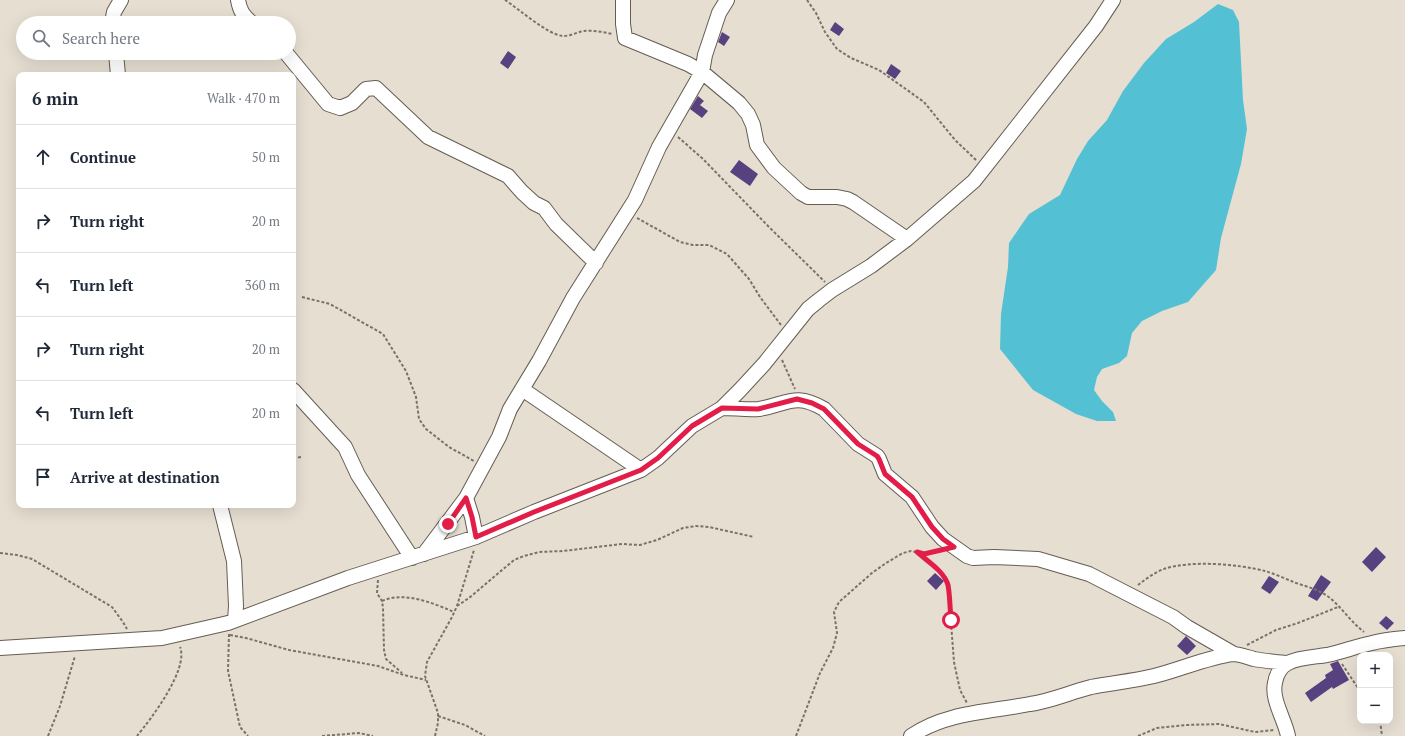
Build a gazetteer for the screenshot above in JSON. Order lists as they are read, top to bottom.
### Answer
{
  "page": {
    "search": "Search here",
    "heading": ["6 min", "Walk · 470 m"],
    "list": [
      ["Continue", "50 m"],
      ["Turn right", "20 m"],
      ["Turn left", "360 m"],
      ["Turn right", "20 m"],
      ["Turn left", "20 m"],
      "Arrive at destination"
    ],
    "map_buttons": ["+", "−"]
  }
}
